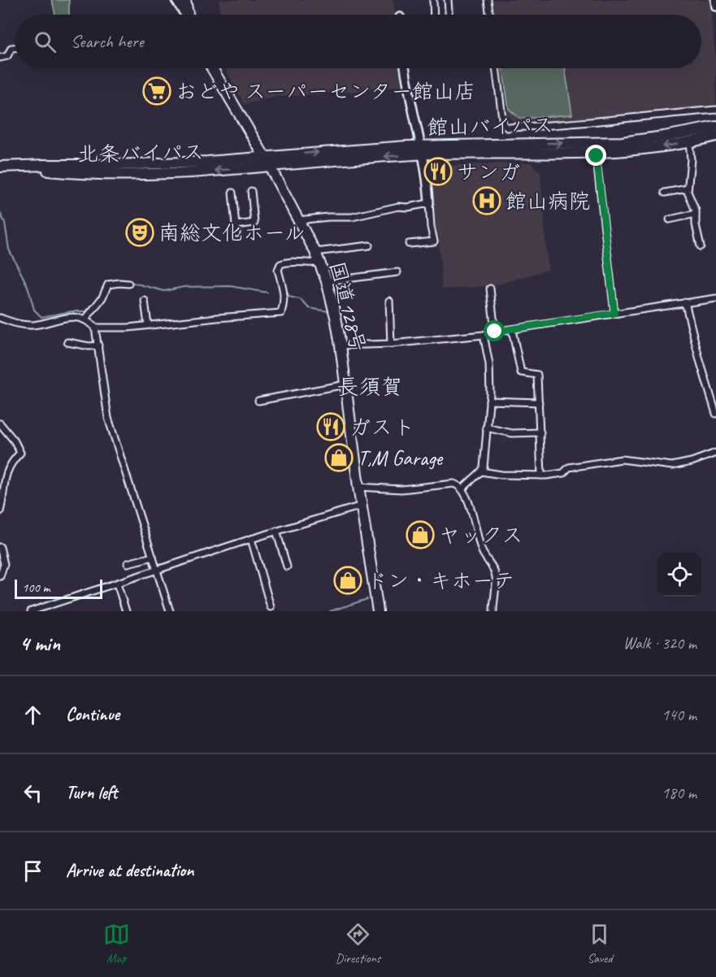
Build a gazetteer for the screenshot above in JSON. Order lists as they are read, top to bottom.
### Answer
{
  "streets": {
    "highway": ["館山バイパス", "北条バイパス", "国道128号"]
  },
  "crossings": [
    ["館山バイパス", "北条バイパス"],
    ["館山バイパス", "国道128号"],
    ["北条バイパス", "国道128号"]
  ],
  "districts": ["長須賀"],
  "places": {
    "supermarket": ["おどや スーパーセンター館山店"],
    "restaurant": ["サンガ", "ガスト"],
    "hospital": ["館山病院"],
    "theatre": ["南総文化ホール"],
    "shop": ["T,M Garage", "ヤックス", "ドン・キホーテ"]
  },
  "scale_bar": "100 m",
  "page": {
    "search": "Search here",
    "scale": "100 m",
    "heading": ["4 min", "Walk · 320 m"],
    "list": [
      ["Continue", "140 m"],
      ["Turn left", "180 m"],
      "Arrive at destination"
    ],
    "nav": ["Map", "Directions", "Saved"]
  }
}
